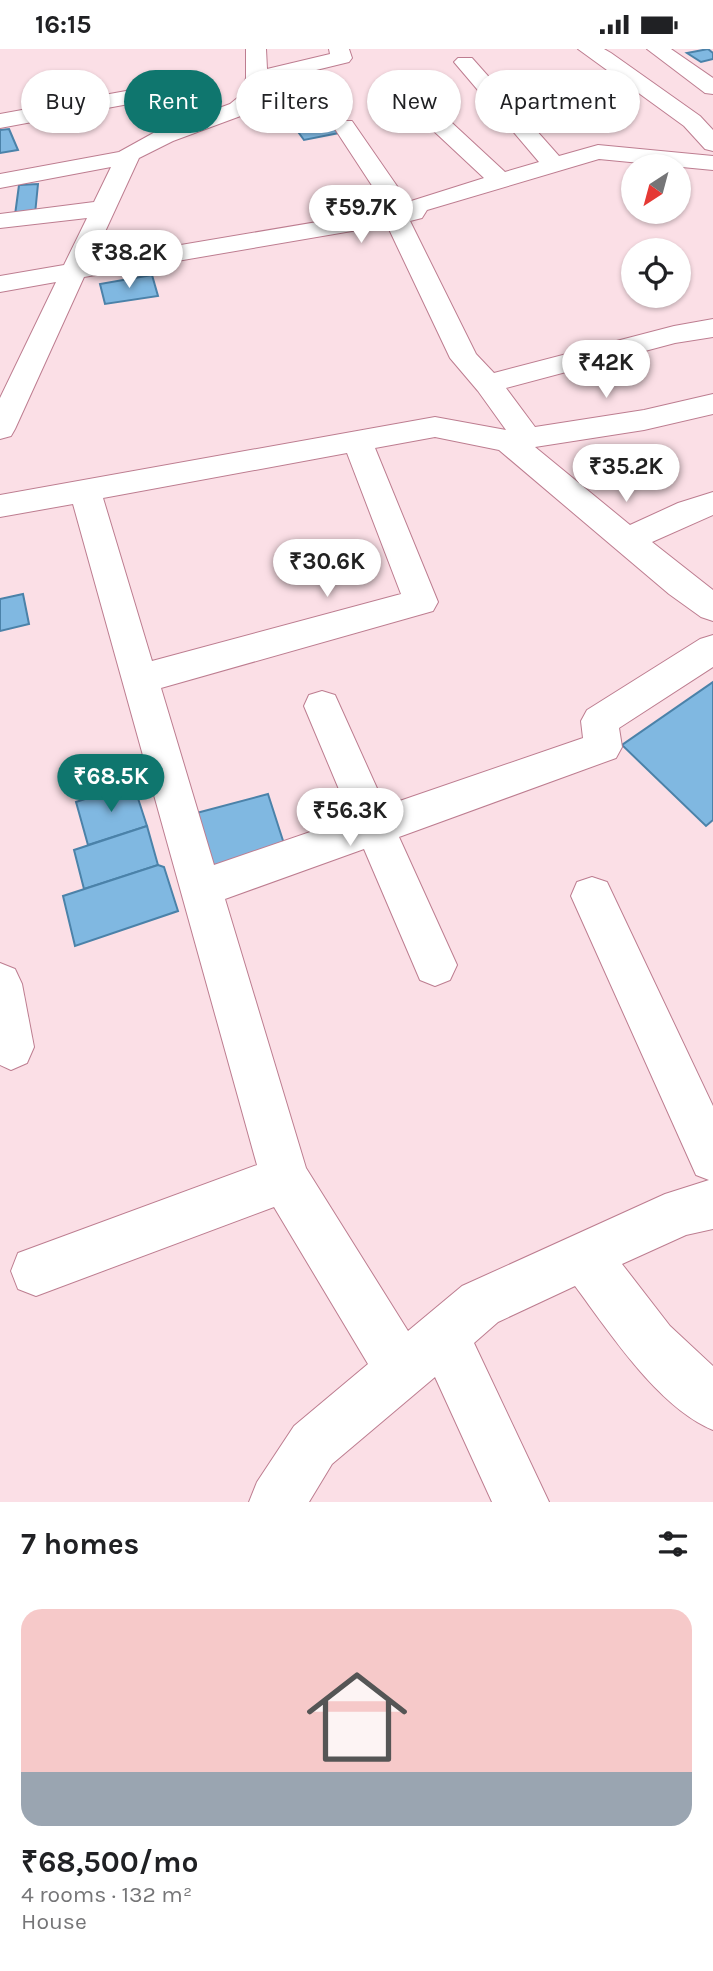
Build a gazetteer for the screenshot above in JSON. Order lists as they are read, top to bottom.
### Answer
{
  "north": "bottom left",
  "page": {
    "status": "16:15",
    "chip": [
      "Buy",
      "Rent",
      "Filters",
      "New",
      "Apartment"
    ],
    "price": [
      "₹59.7K",
      "₹38.2K",
      "₹42K",
      "₹35.2K",
      "₹30.6K",
      "₹68.5K",
      "₹56.3K"
    ],
    "heading": "7 homes",
    "list": [
      {
        "name": "₹68,500/mo",
        "note": "4 rooms · 132 m² · House"
      }
    ]
  }
}
